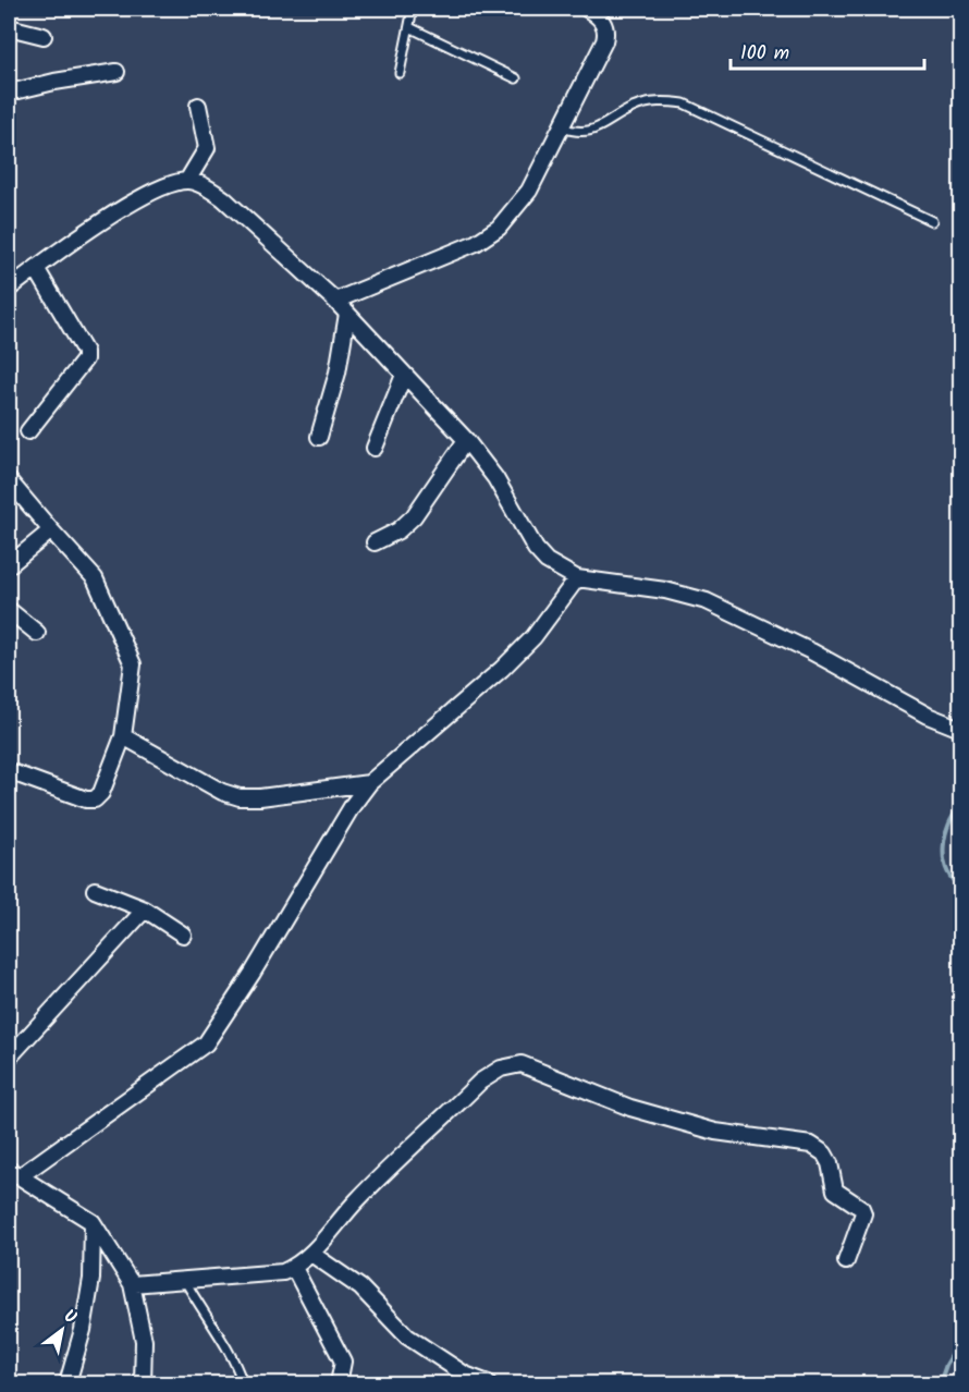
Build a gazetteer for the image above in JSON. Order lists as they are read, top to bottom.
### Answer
{
  "scale_bar": "100 m",
  "north": "top right"
}
